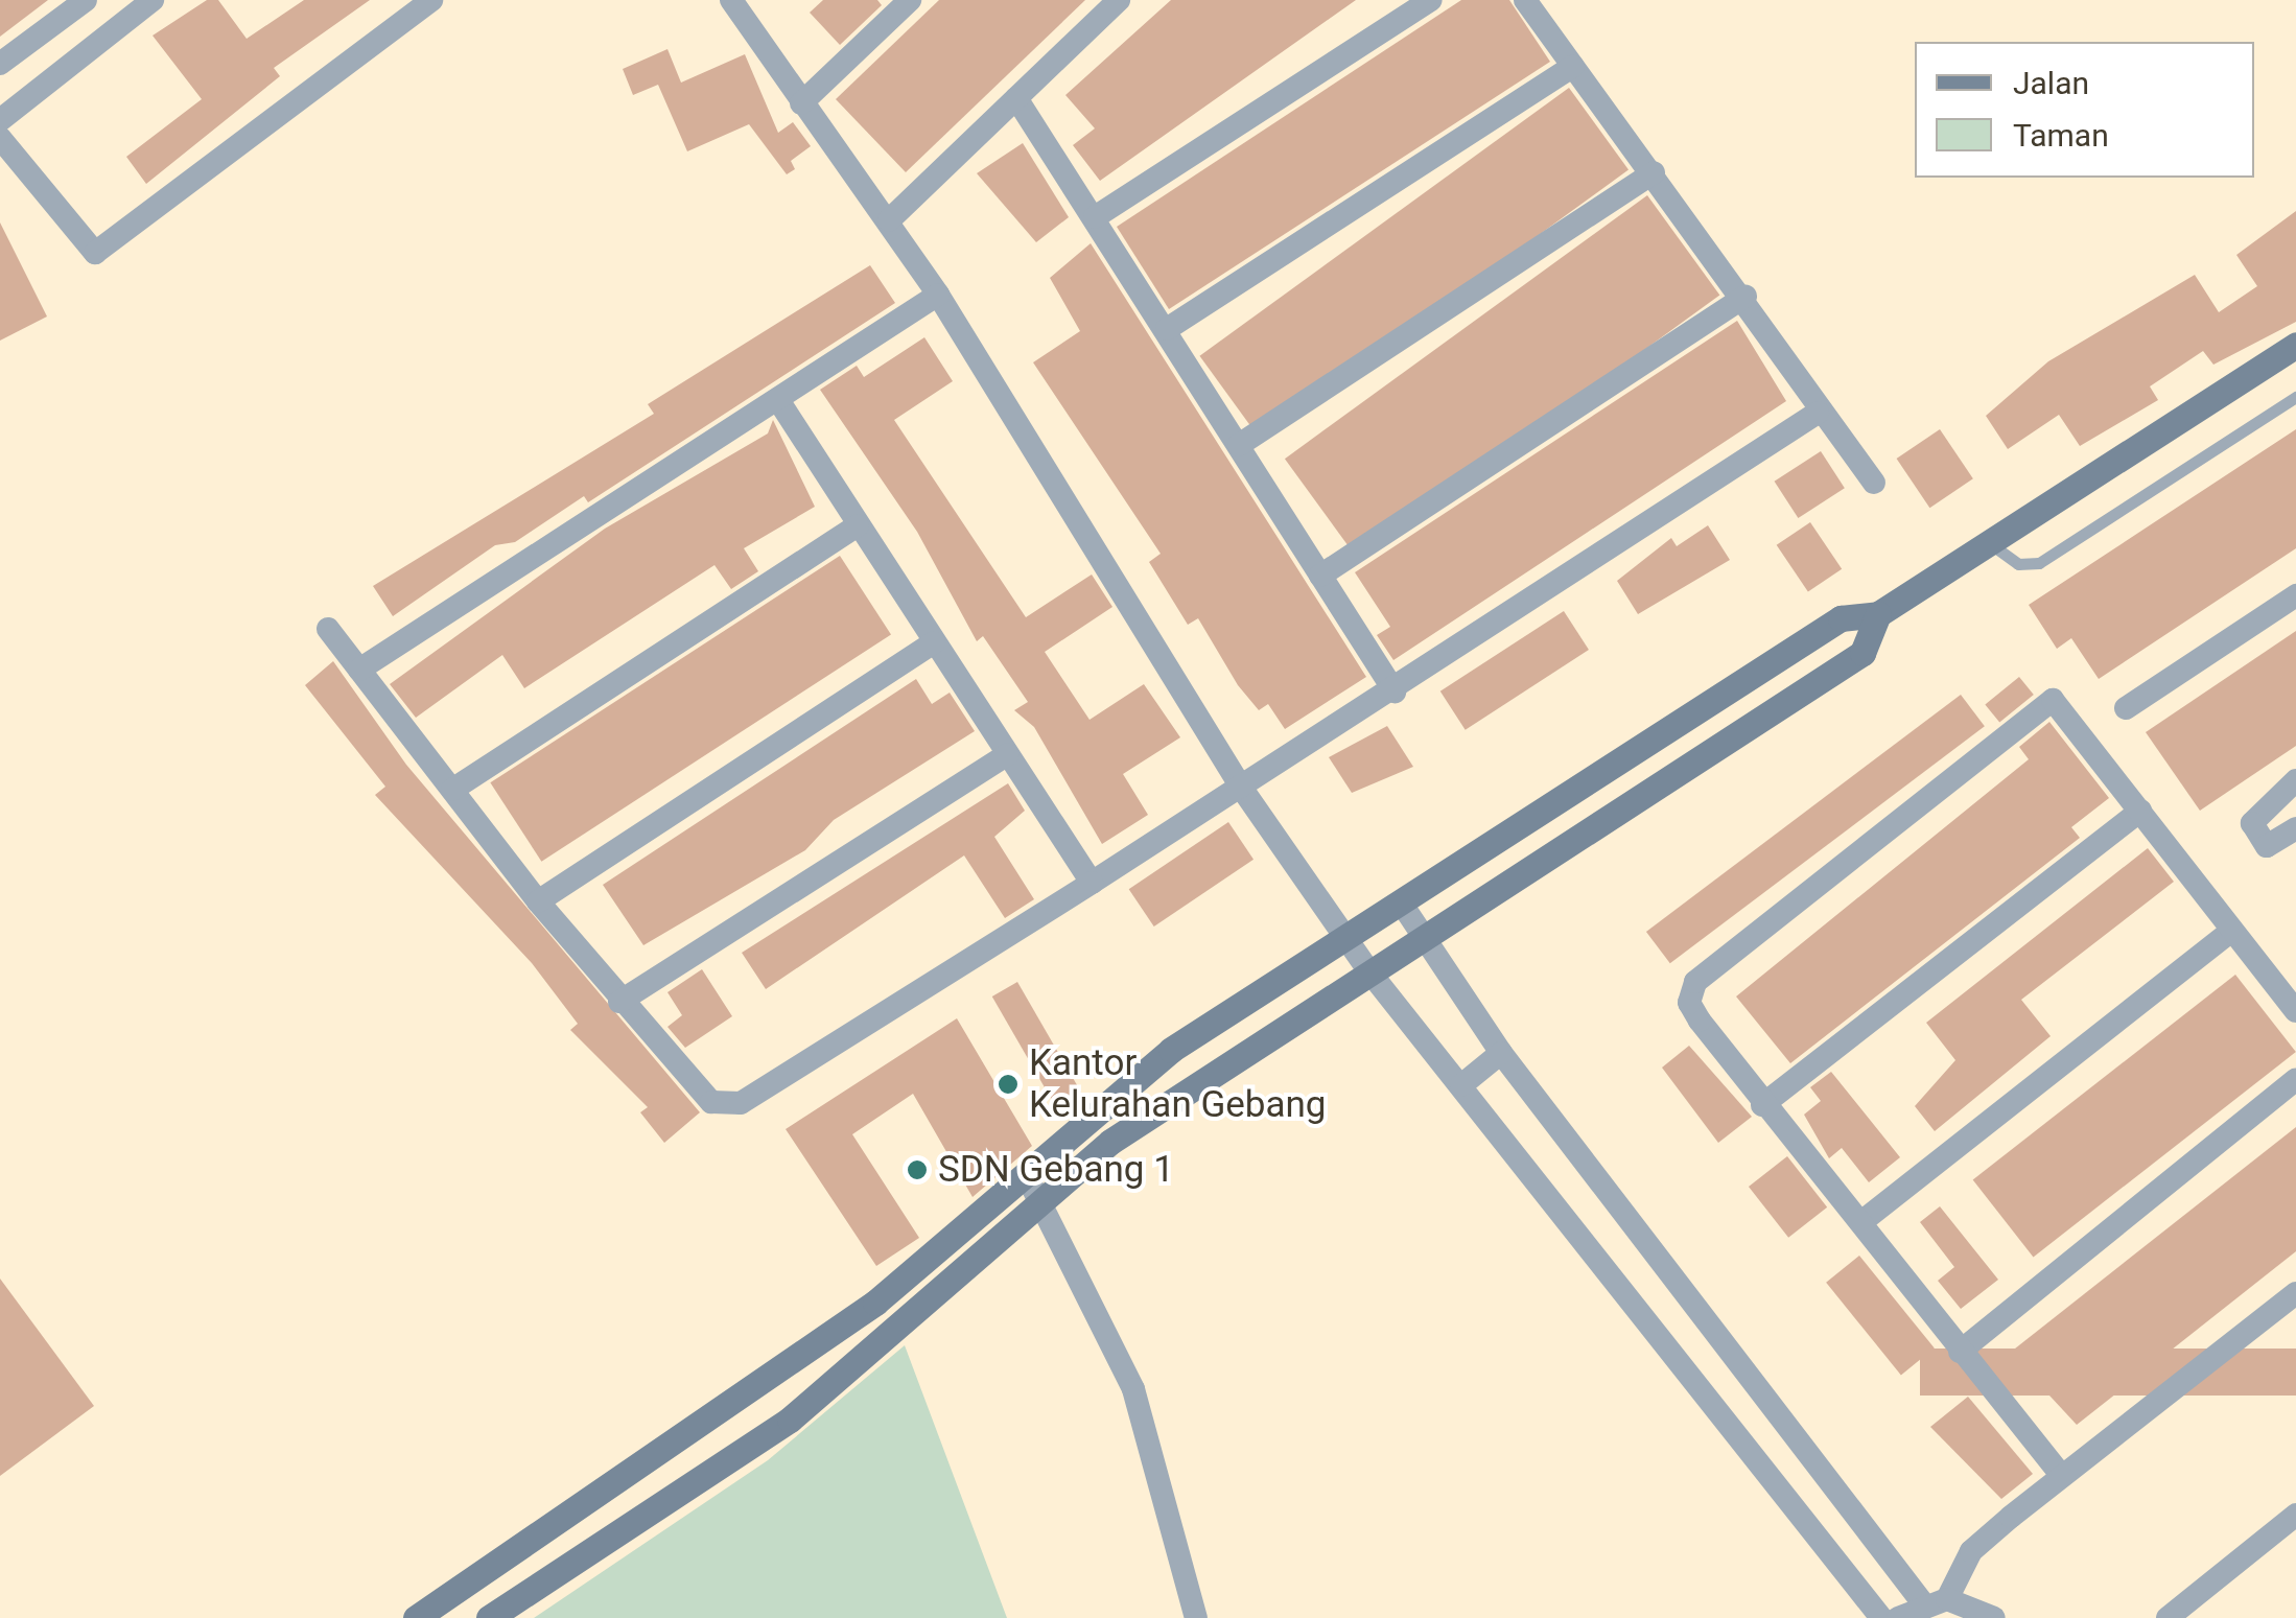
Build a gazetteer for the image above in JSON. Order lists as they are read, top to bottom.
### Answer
{
  "places": ["Kantor Kelurahan Gebang", "SDN Gebang 1"],
  "legend": ["Jalan", "Taman"]
}
